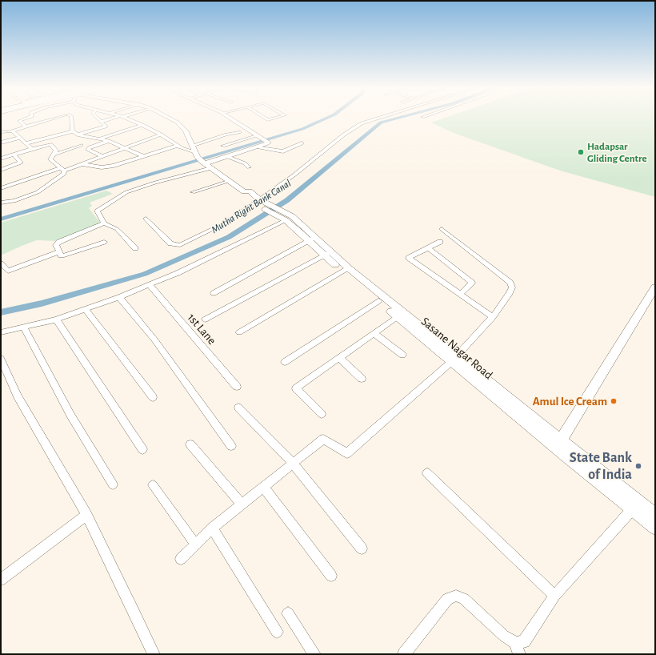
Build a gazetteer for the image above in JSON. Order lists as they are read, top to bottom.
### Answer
{
  "streets": {
    "street": ["1st Lane", "Sasane Nagar Road"]
  },
  "water": ["Mutha Right Bank Canal"],
  "places": ["Hadapsar Gliding Centre", "Amul Ice Cream", "State Bank of India"]
}
